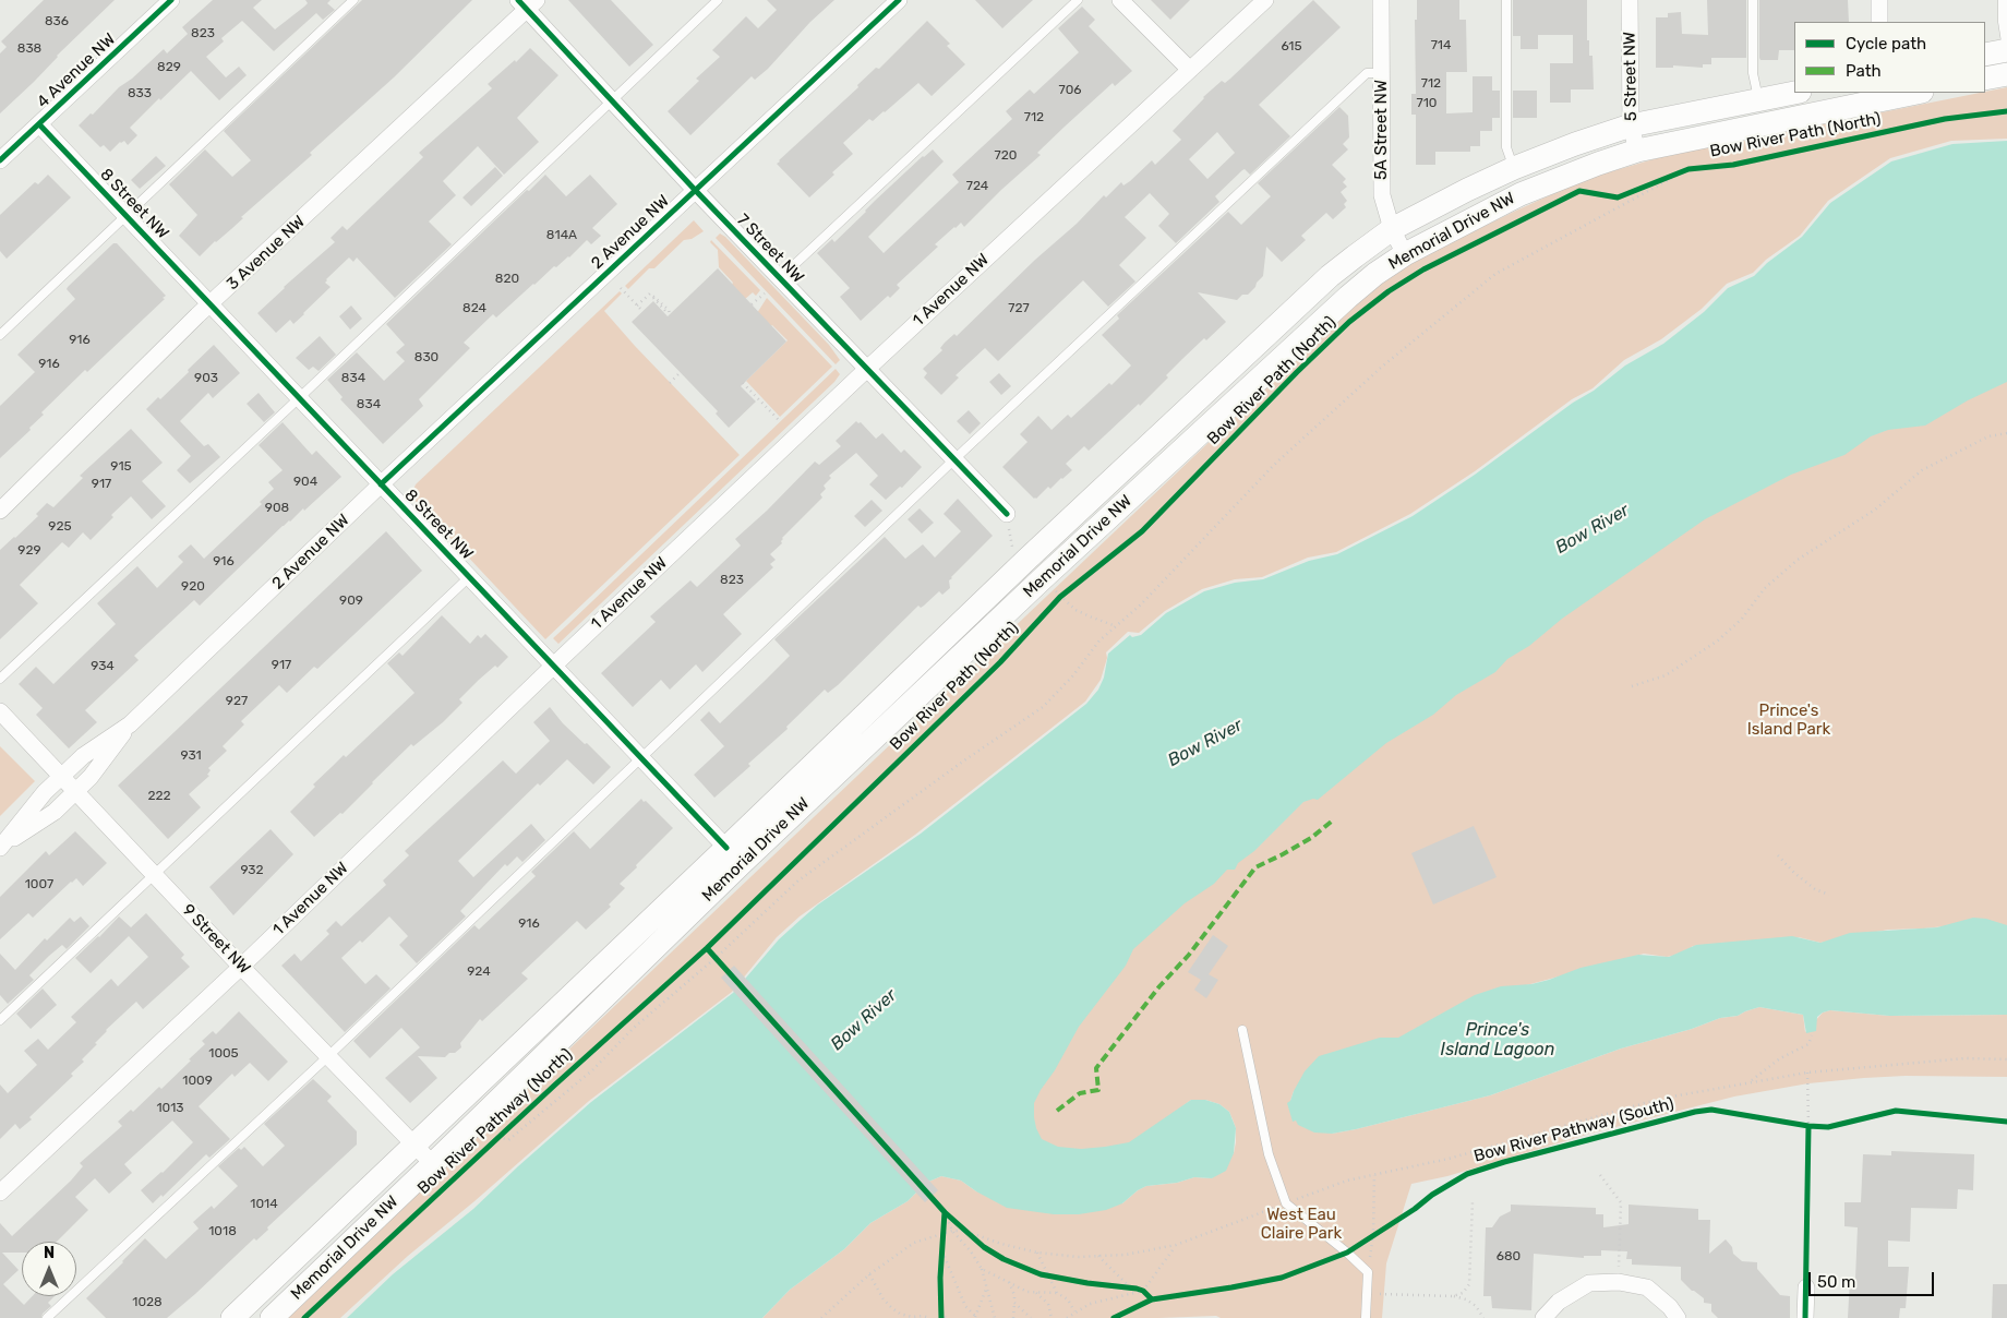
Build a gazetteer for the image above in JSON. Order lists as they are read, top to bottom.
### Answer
{
  "streets": {
    "main road": ["Memorial Drive NW"],
    "street": [
      "4 Avenue NW",
      "5 Street NW",
      "5A Street NW",
      "8 Street NW",
      "2 Avenue NW",
      "7 Street NW",
      "3 Avenue NW",
      "1 Avenue NW",
      "9 Street NW"
    ],
    "path": ["Bow River Pathway (North)"],
    "cycle path": ["Bow River Path (North)", "Bow River Pathway (South)"]
  },
  "crossings": [
    ["4 Avenue NW", "8 Street NW"],
    ["5 Street NW", "Memorial Drive NW"],
    ["5A Street NW", "Memorial Drive NW"],
    ["8 Street NW", "Memorial Drive NW"],
    ["8 Street NW", "2 Avenue NW"],
    ["8 Street NW", "3 Avenue NW"],
    ["8 Street NW", "1 Avenue NW"],
    ["Memorial Drive NW", "9 Street NW"],
    ["2 Avenue NW", "7 Street NW"],
    ["2 Avenue NW", "9 Street NW"],
    ["7 Street NW", "3 Avenue NW"],
    ["7 Street NW", "1 Avenue NW"],
    ["1 Avenue NW", "9 Street NW"]
  ],
  "water": ["Bow River", "Prince's Island Lagoon"],
  "parks": ["Prince's Island Park", "West Eau Claire Park"],
  "house_numbers": [
    "836",
    "823",
    "714",
    "615",
    "838",
    "829",
    "712",
    "706",
    "833",
    "710",
    "712",
    "720",
    "724",
    "814A",
    "820",
    "824",
    "727",
    "916",
    "830",
    "916",
    "903",
    "834",
    "834",
    "915",
    "904",
    "917",
    "908",
    "925",
    "929",
    "916",
    "823",
    "920",
    "909",
    "917",
    "934",
    "927",
    "931",
    "222",
    "932",
    "1007",
    "916",
    "924",
    "1005",
    "1009",
    "1013",
    "1014",
    "1018",
    "680",
    "1028"
  ],
  "legend": ["Cycle path", "Path"],
  "scale_bar": "50 m",
  "north": "top"
}
